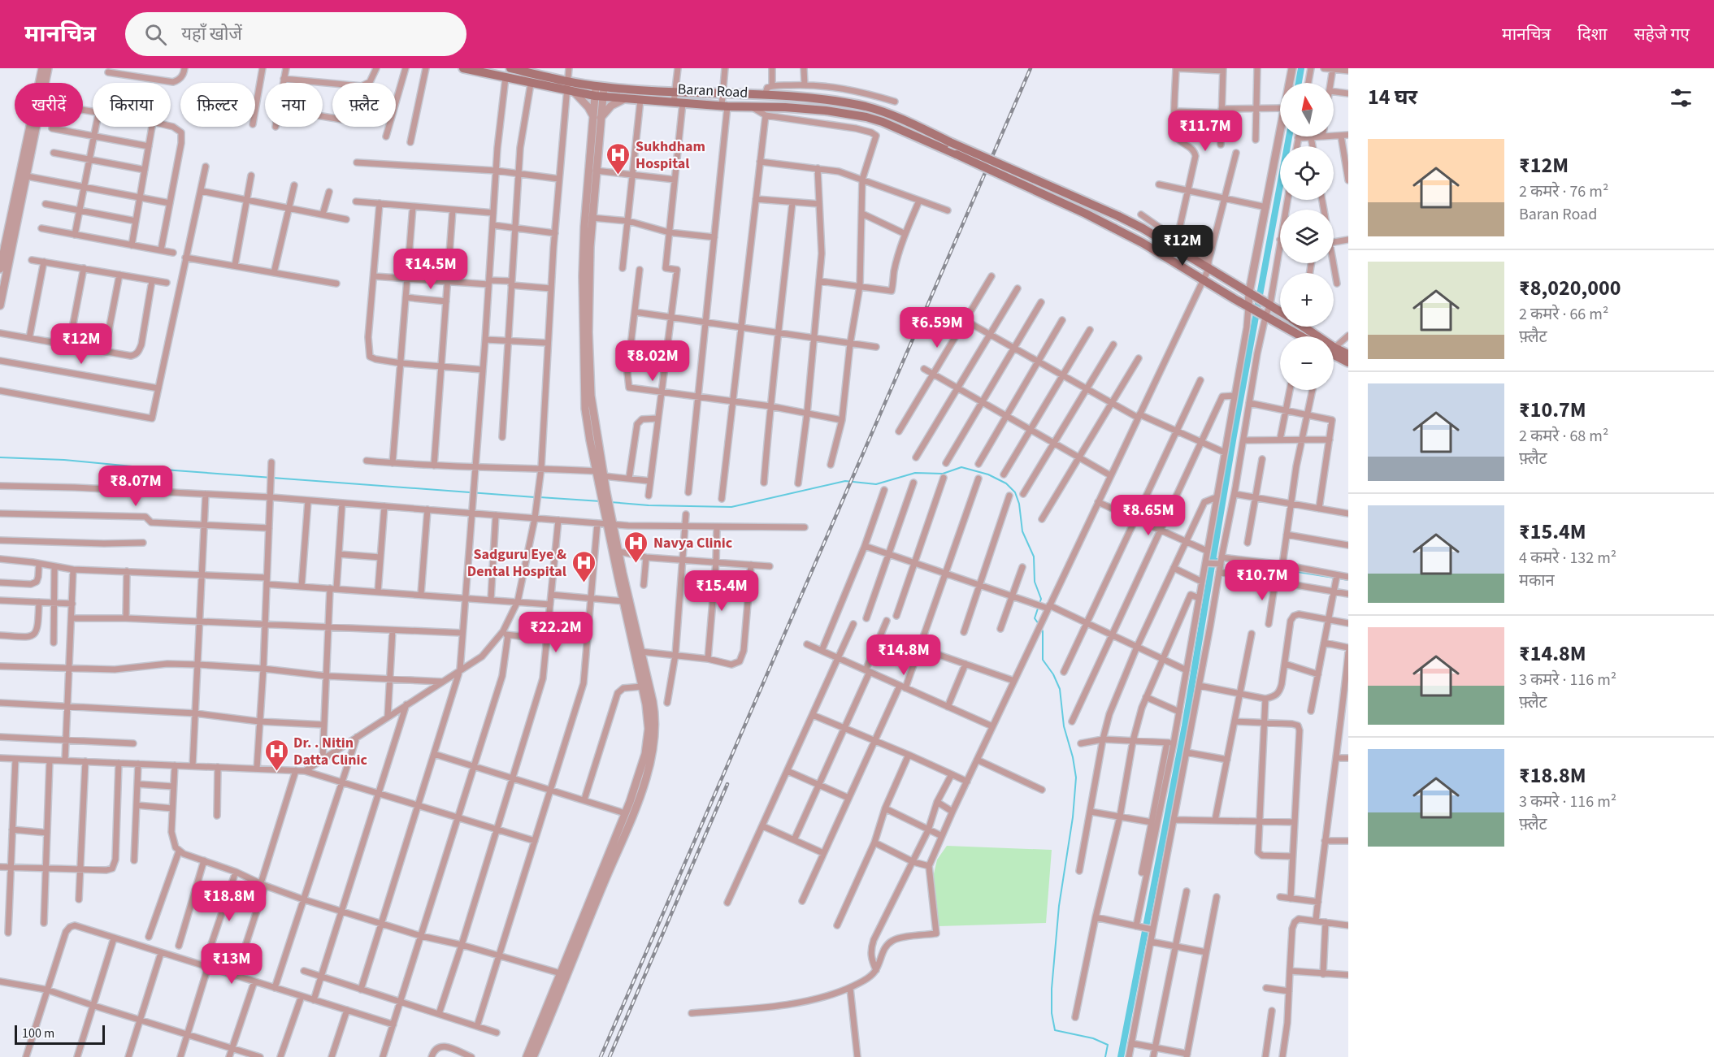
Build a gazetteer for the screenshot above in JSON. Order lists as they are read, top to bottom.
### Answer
{
  "streets": {
    "main road": ["Baran Road"]
  },
  "places": {
    "hospital": [
      "Sukhdham Hospital",
      "Navya Clinic",
      "Sadguru Eye & Dental Hospital",
      "Dr. . Nitin Datta Clinic"
    ]
  },
  "scale_bar": "100 m",
  "north": "top",
  "page": {
    "header": "मानचित्र",
    "search": "यहाँ खोजें",
    "nav": ["मानचित्र", "दिशा", "सहेजे गए"],
    "heading": "14 घर",
    "map_buttons": ["+", "−"],
    "chip": [
      "खरीदें",
      "किराया",
      "फ़िल्टर",
      "नया",
      "फ़्लैट"
    ],
    "price": [
      "₹11.7M",
      "₹12M",
      "₹14.5M",
      "₹6.59M",
      "₹12M",
      "₹8.02M",
      "₹8.07M",
      "₹8.65M",
      "₹10.7M",
      "₹15.4M",
      "₹22.2M",
      "₹14.8M",
      "₹18.8M",
      "₹13M"
    ],
    "list": [
      {
        "name": "₹12M",
        "note": "2 कमरे · 76 m² · Baran Road"
      },
      {
        "name": "₹8,020,000",
        "note": "2 कमरे · 66 m² · फ़्लैट"
      },
      {
        "name": "₹10.7M",
        "note": "2 कमरे · 68 m² · फ़्लैट"
      },
      {
        "name": "₹15.4M",
        "note": "4 कमरे · 132 m² · मकान"
      },
      {
        "name": "₹14.8M",
        "note": "3 कमरे · 116 m² · फ़्लैट"
      },
      {
        "name": "₹18.8M",
        "note": "3 कमरे · 116 m² · फ़्लैट"
      }
    ],
    "scale": "100 m"
  }
}
